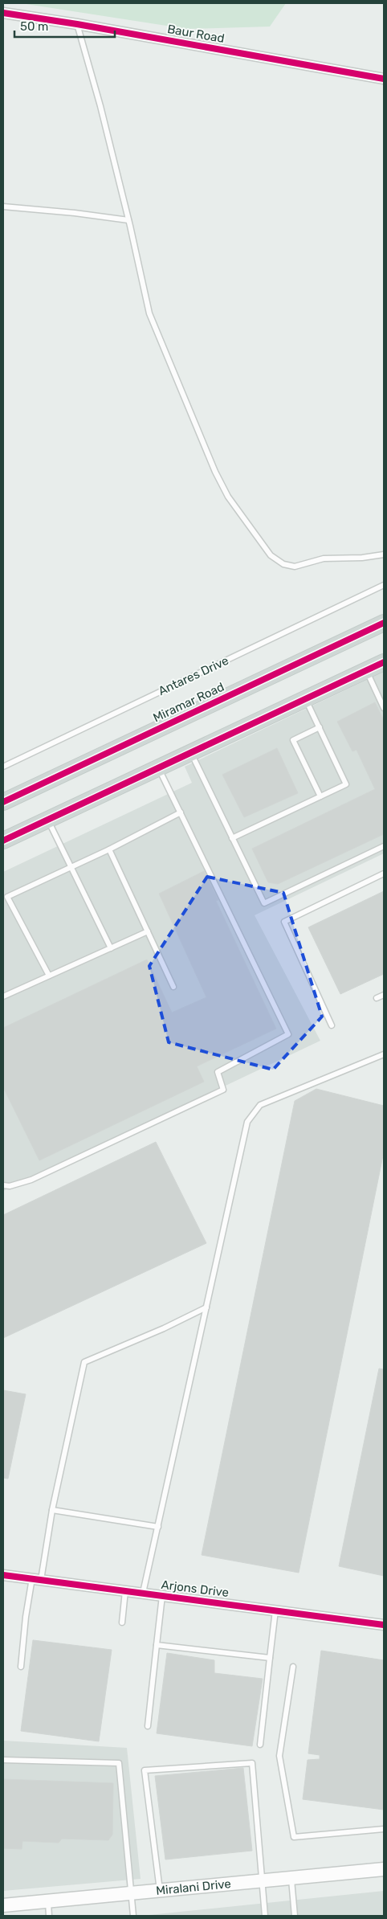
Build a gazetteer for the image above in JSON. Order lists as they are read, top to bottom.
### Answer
{
  "streets": {
    "main road": ["Miramar Road"],
    "street": ["Baur Road", "Arjons Drive", "Miralani Drive"],
    "lane": ["Antares Drive"]
  },
  "scale_bar": "50 m"
}
